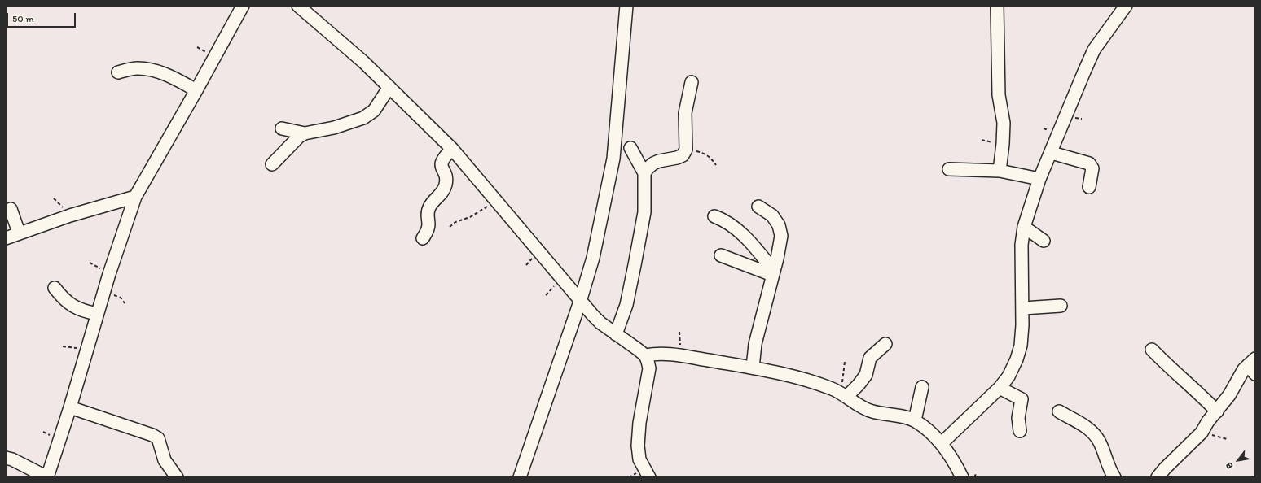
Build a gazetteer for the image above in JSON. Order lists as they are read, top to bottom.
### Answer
{
  "scale_bar": "50 m",
  "north": "bottom left"
}
